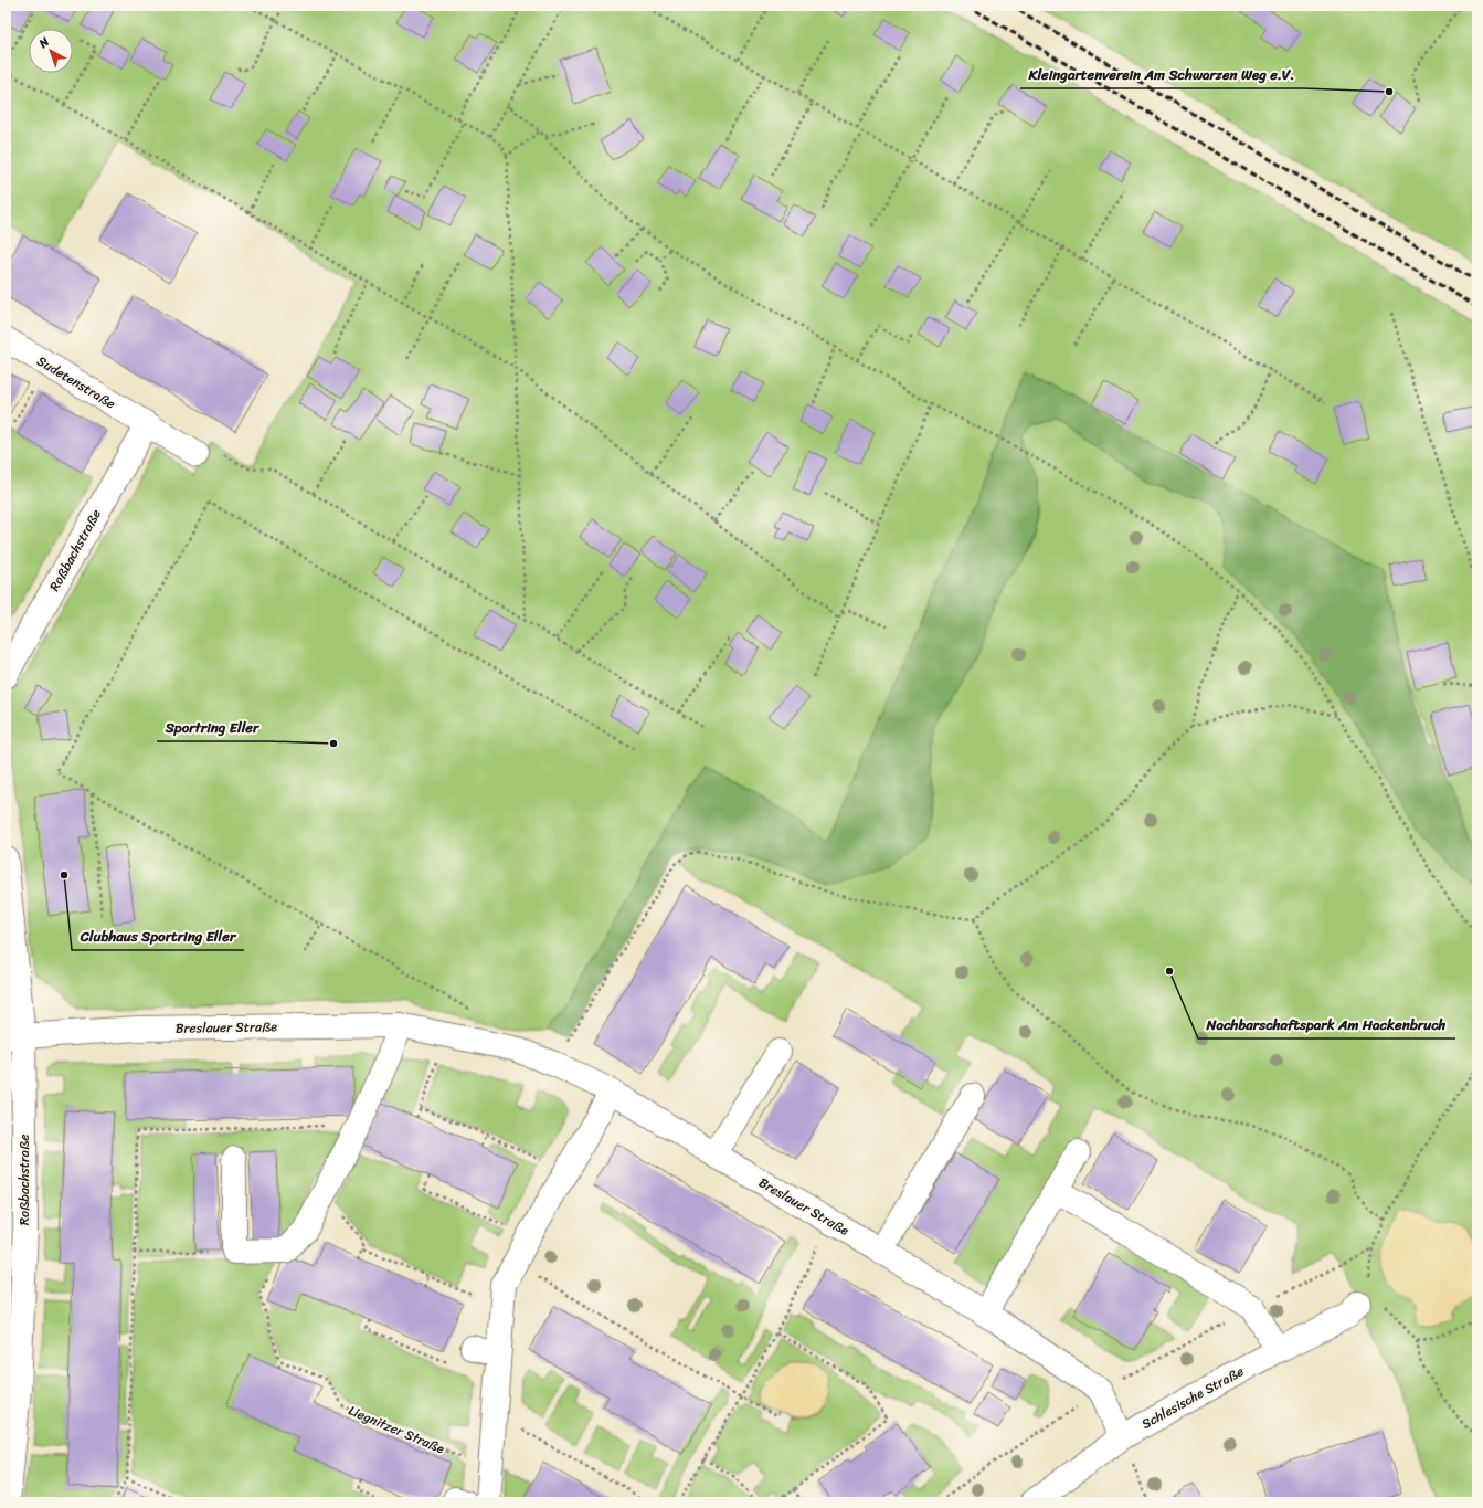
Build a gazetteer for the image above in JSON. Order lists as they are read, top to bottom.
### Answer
{
  "streets": {
    "street": [
      "Sudetenstraße",
      "Roßbachstraße",
      "Breslauer Straße",
      "Schlesische Straße"
    ],
    "path": ["Liegnitzer Straße"]
  },
  "crossings": [
    ["Sudetenstraße", "Roßbachstraße"],
    ["Roßbachstraße", "Breslauer Straße"]
  ],
  "places": [
    "Kleingartenverein Am Schwarzen Weg e.V.",
    "Sportring Eller",
    "Clubhaus Sportring Eller",
    "Nachbarschaftspark Am Hackenbruch"
  ],
  "north": "top left"
}
